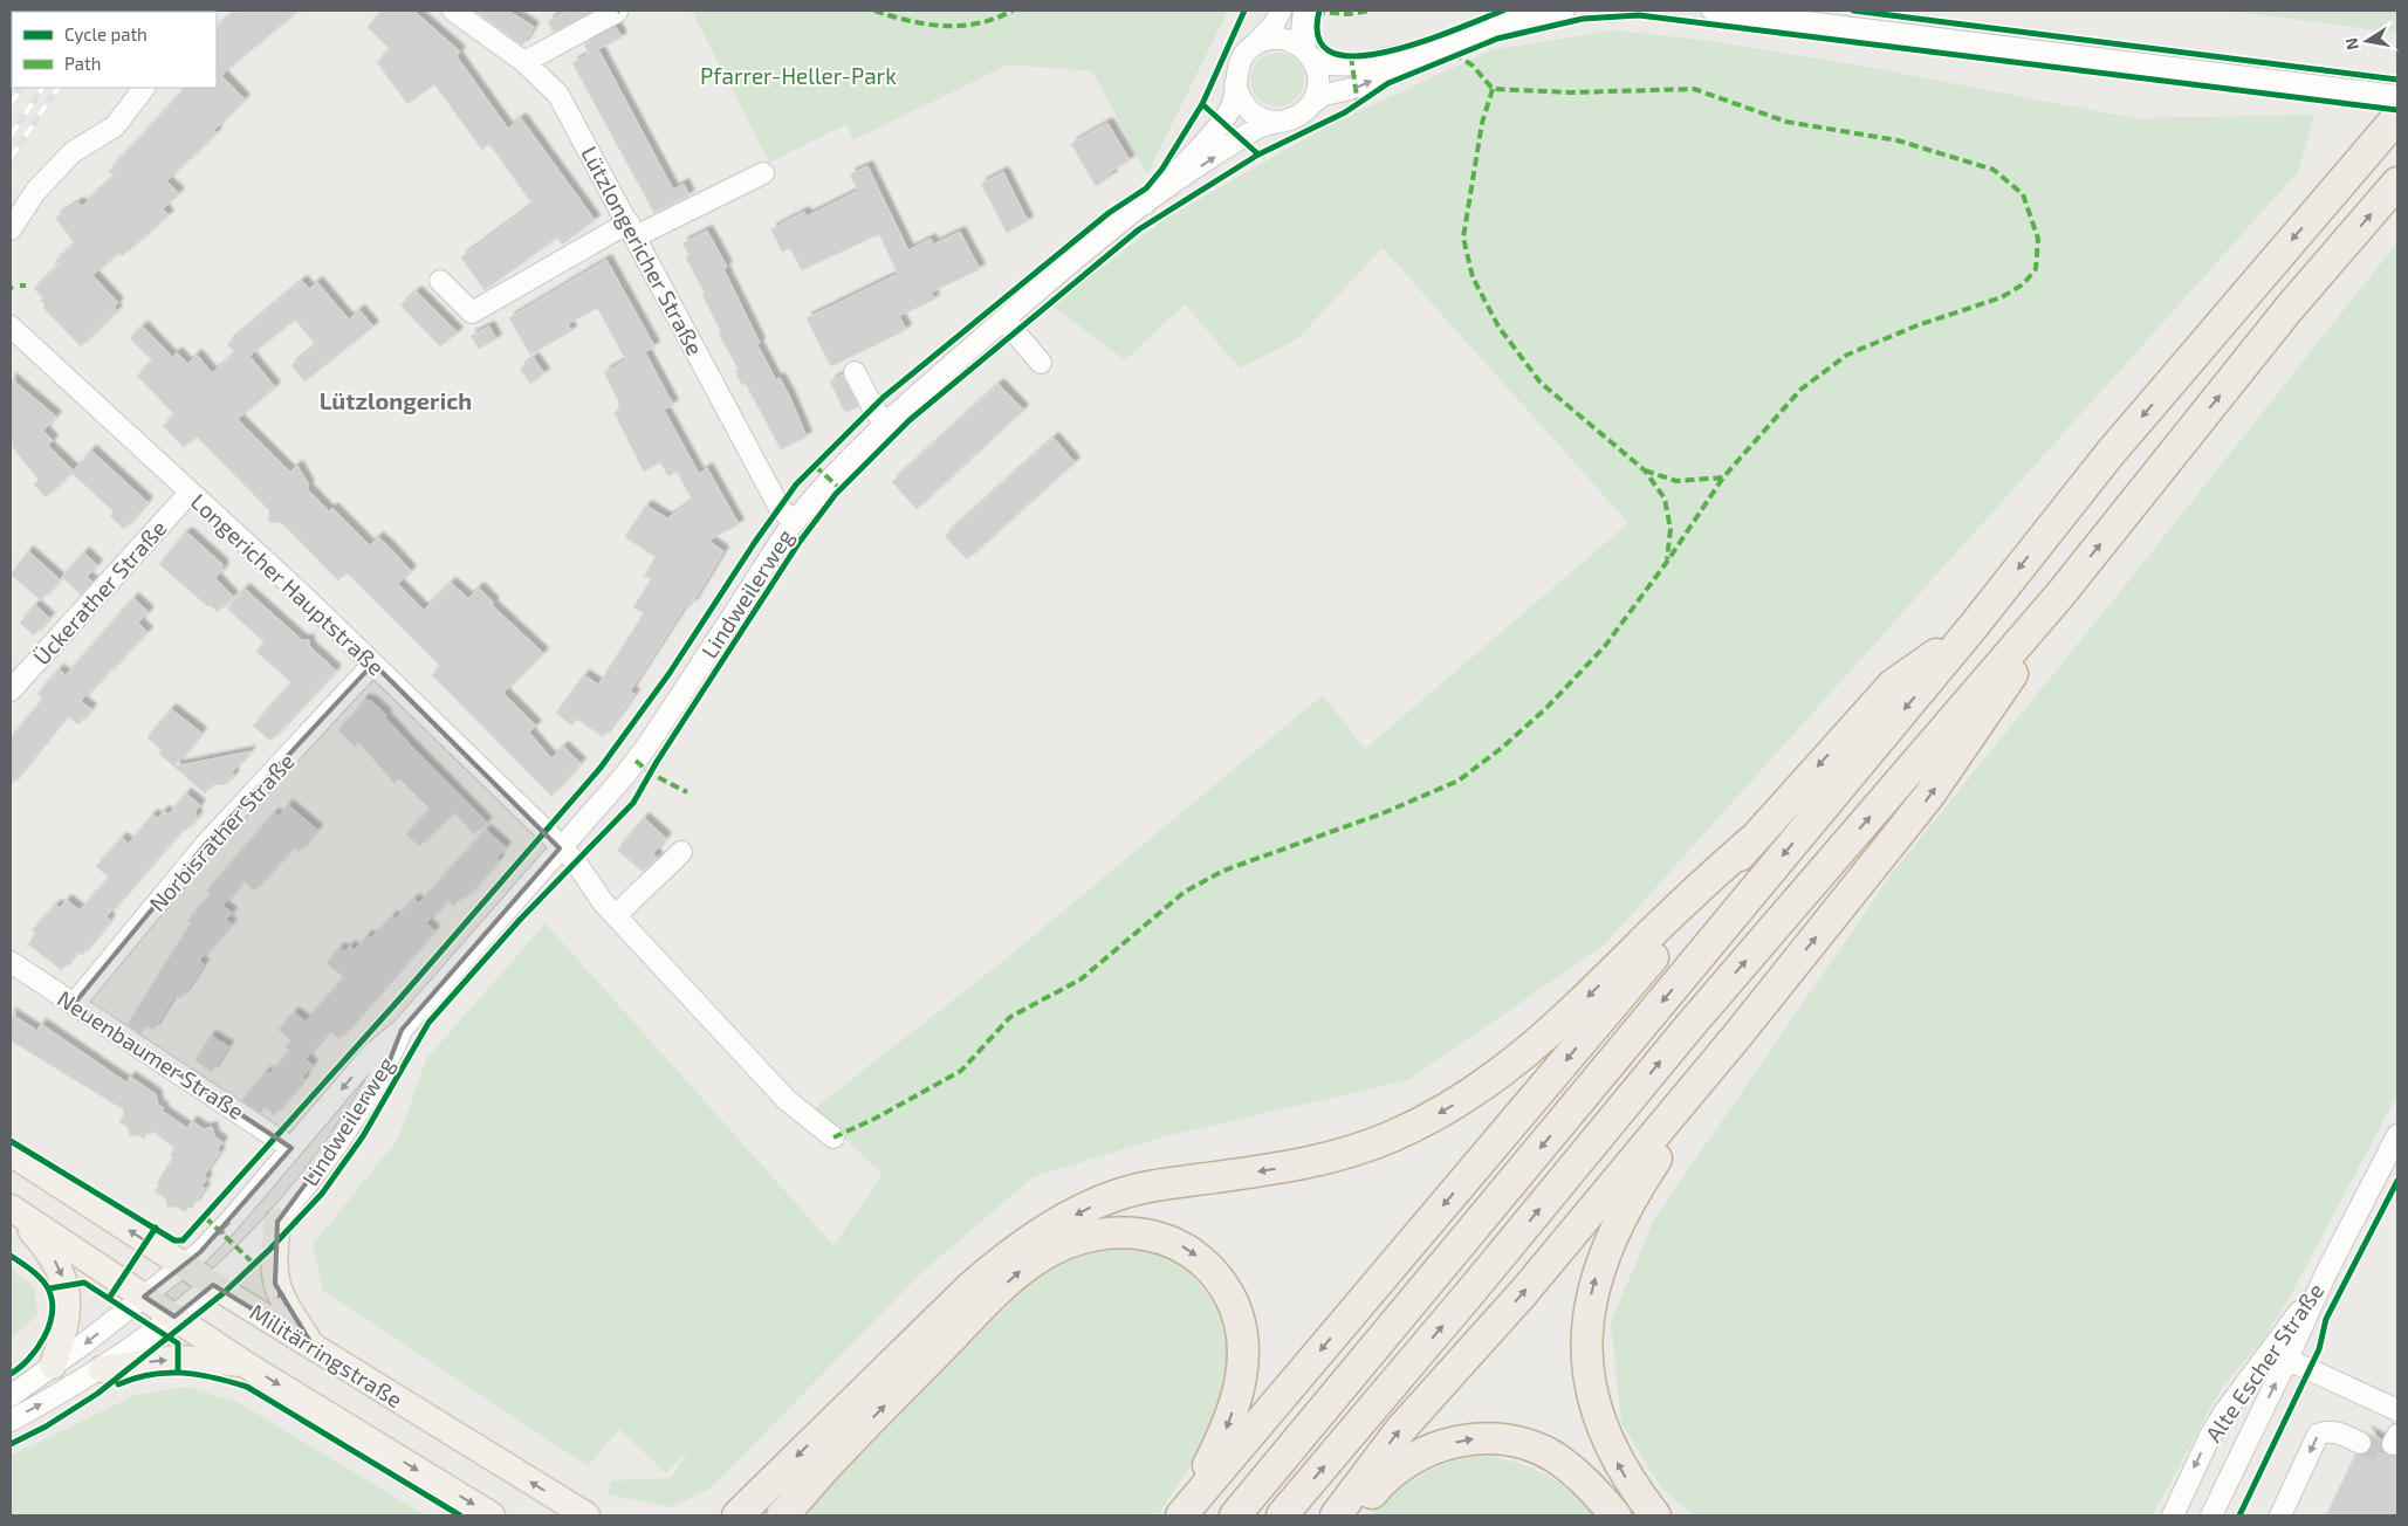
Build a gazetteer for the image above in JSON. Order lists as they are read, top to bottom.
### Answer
{
  "streets": {
    "main road": ["Militärringstraße"],
    "street": [
      "Lützlongericher Straße",
      "Longericher Hauptstraße",
      "Ückerather Straße",
      "Lindweilerweg",
      "Norbisrather Straße",
      "Neuenbaumer Straße",
      "Alte Escher Straße"
    ]
  },
  "crossings": [
    ["Lützlongericher Straße", "Lindweilerweg"],
    ["Longericher Hauptstraße", "Ückerather Straße"],
    ["Longericher Hauptstraße", "Lindweilerweg"],
    ["Longericher Hauptstraße", "Norbisrather Straße"],
    ["Lindweilerweg", "Neuenbaumer Straße"],
    ["Lindweilerweg", "Militärringstraße"],
    ["Norbisrather Straße", "Neuenbaumer Straße"]
  ],
  "districts": ["Lützlongerich"],
  "parks": ["Pfarrer-Heller-Park"],
  "legend": ["Cycle path", "Path"],
  "north": "left"
}
